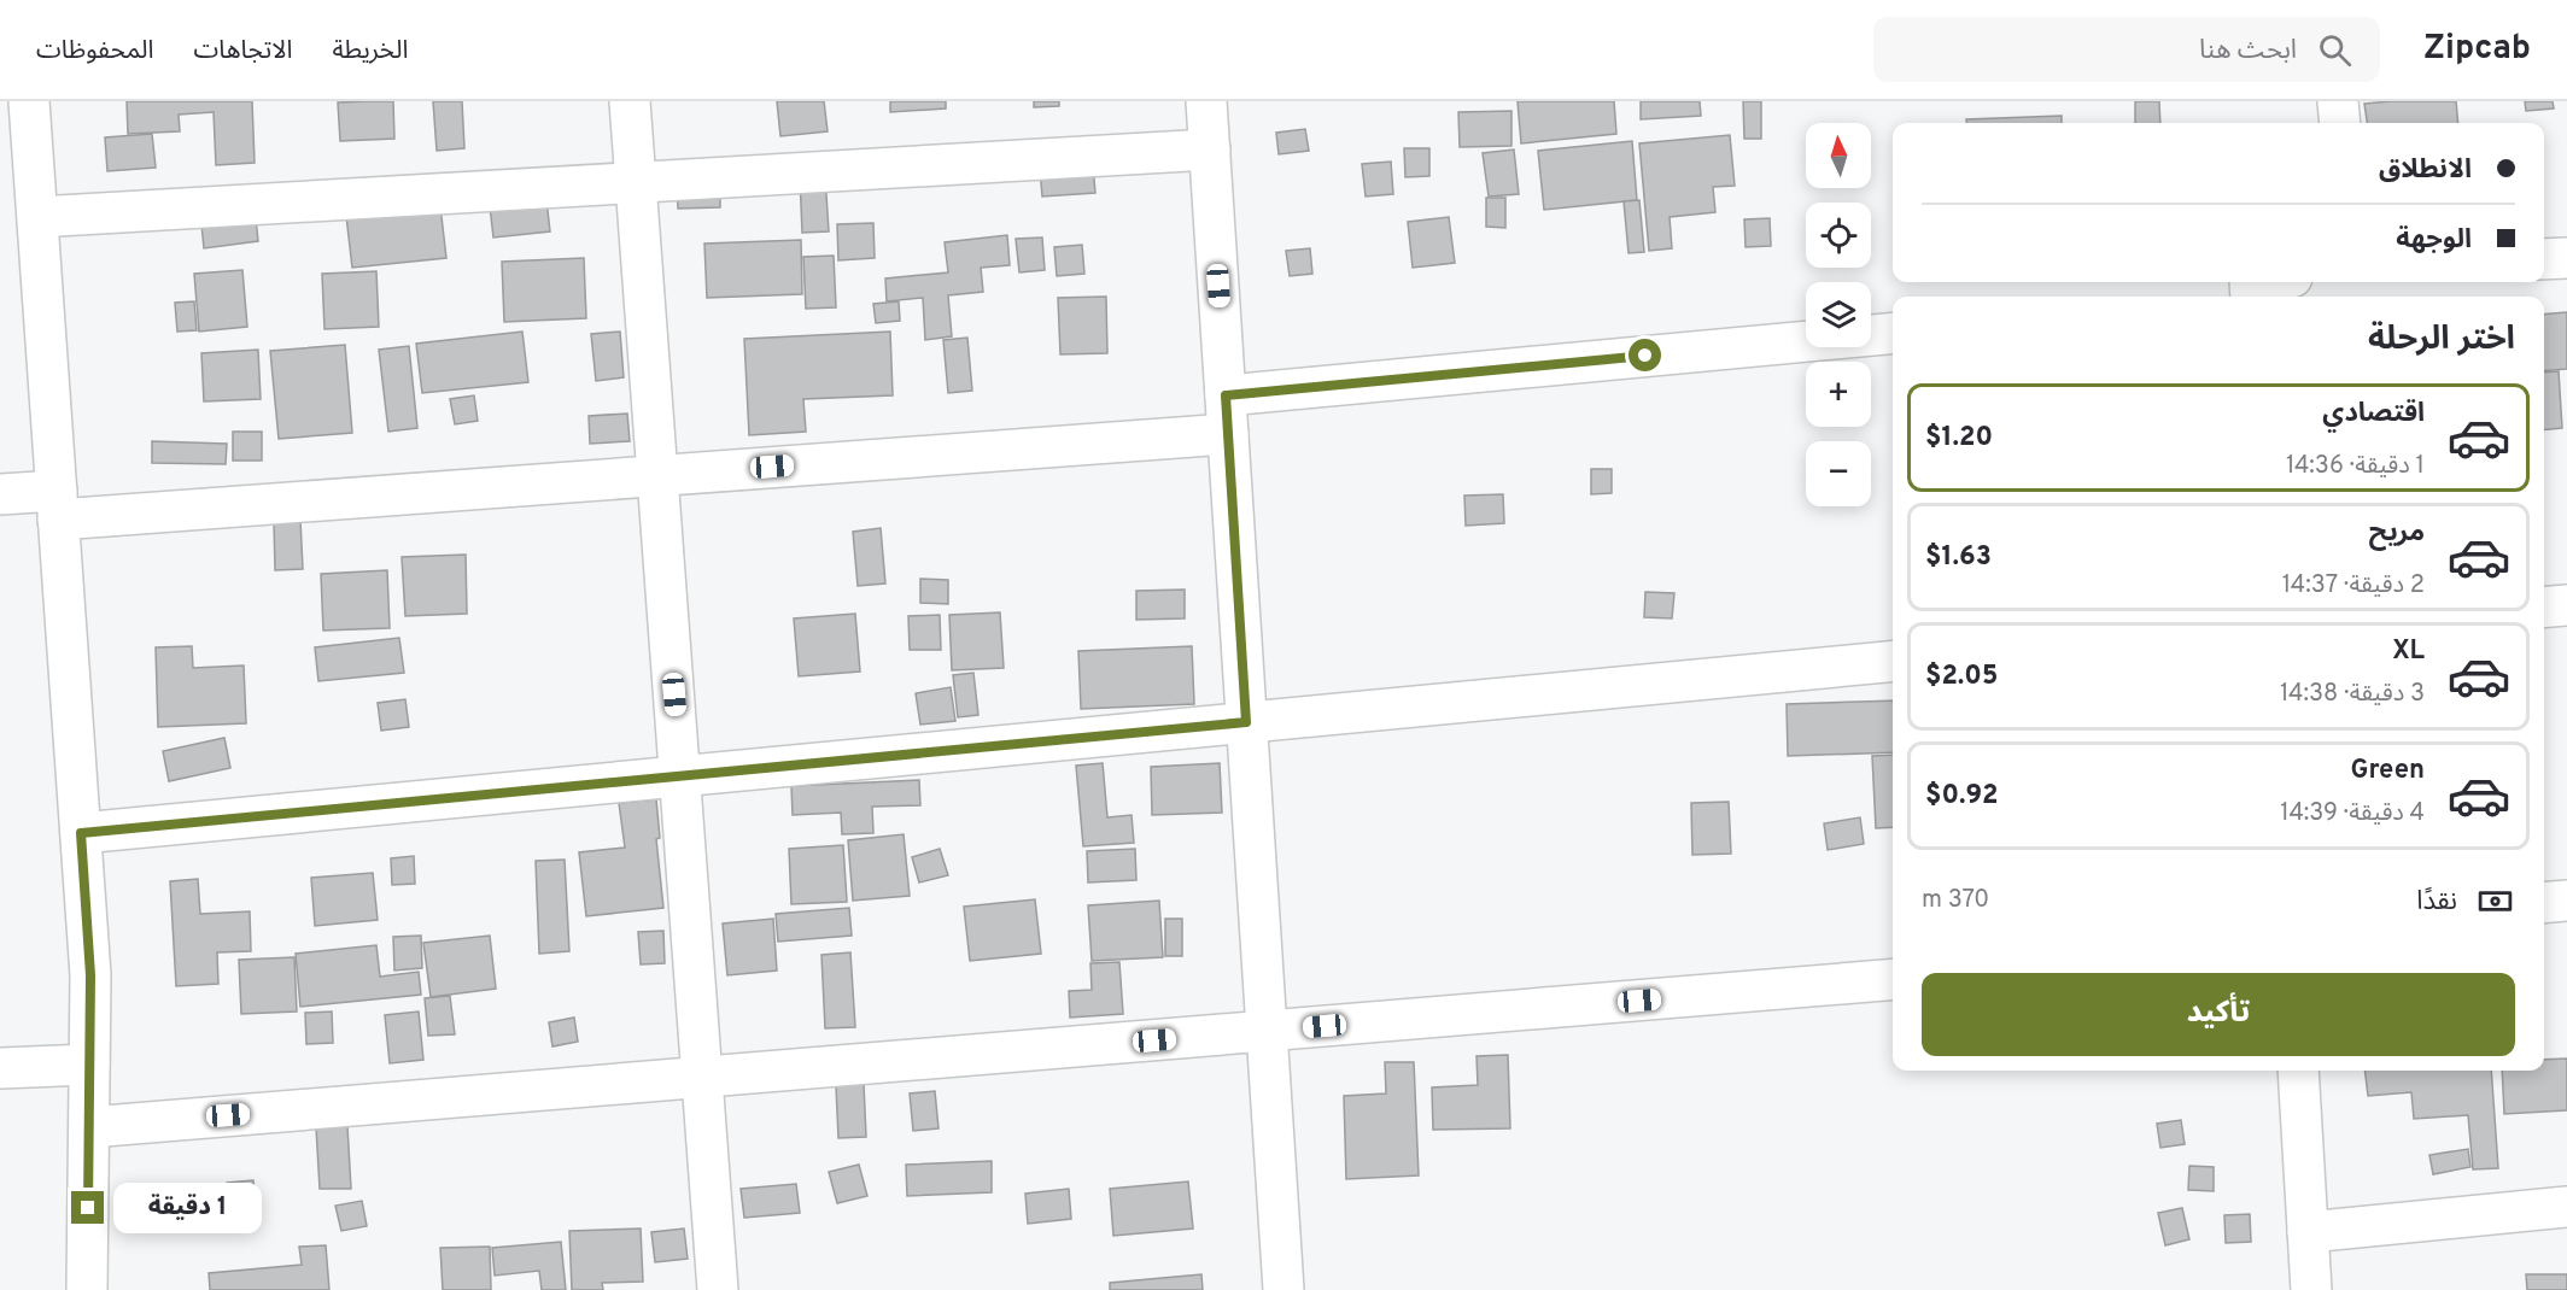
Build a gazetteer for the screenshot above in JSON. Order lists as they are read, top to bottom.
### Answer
{
  "north": "top",
  "page": {
    "header": "Zipcab",
    "search": "ابحث هنا",
    "nav": ["الخريطة", "الاتجاهات", "المحفوظات"],
    "map_buttons": ["+", "−"],
    "banner": ["الانطلاق", "الوجهة"],
    "heading": "اختر الرحلة",
    "list": [
      {
        "name": "اقتصادي",
        "note": "1 دقيقة · 14:36",
        "value": "$1.20"
      },
      {
        "name": "مريح",
        "note": "2 دقيقة · 14:37",
        "value": "$1.63"
      },
      {
        "name": "XL",
        "note": "3 دقيقة · 14:38",
        "value": "$2.05"
      },
      {
        "name": "Green",
        "note": "4 دقيقة · 14:39",
        "value": "$0.92"
      }
    ],
    "pay": ["نقدًا", "370 m"],
    "buttons": "تأكيد",
    "bubble": "1 دقيقة"
  }
}
